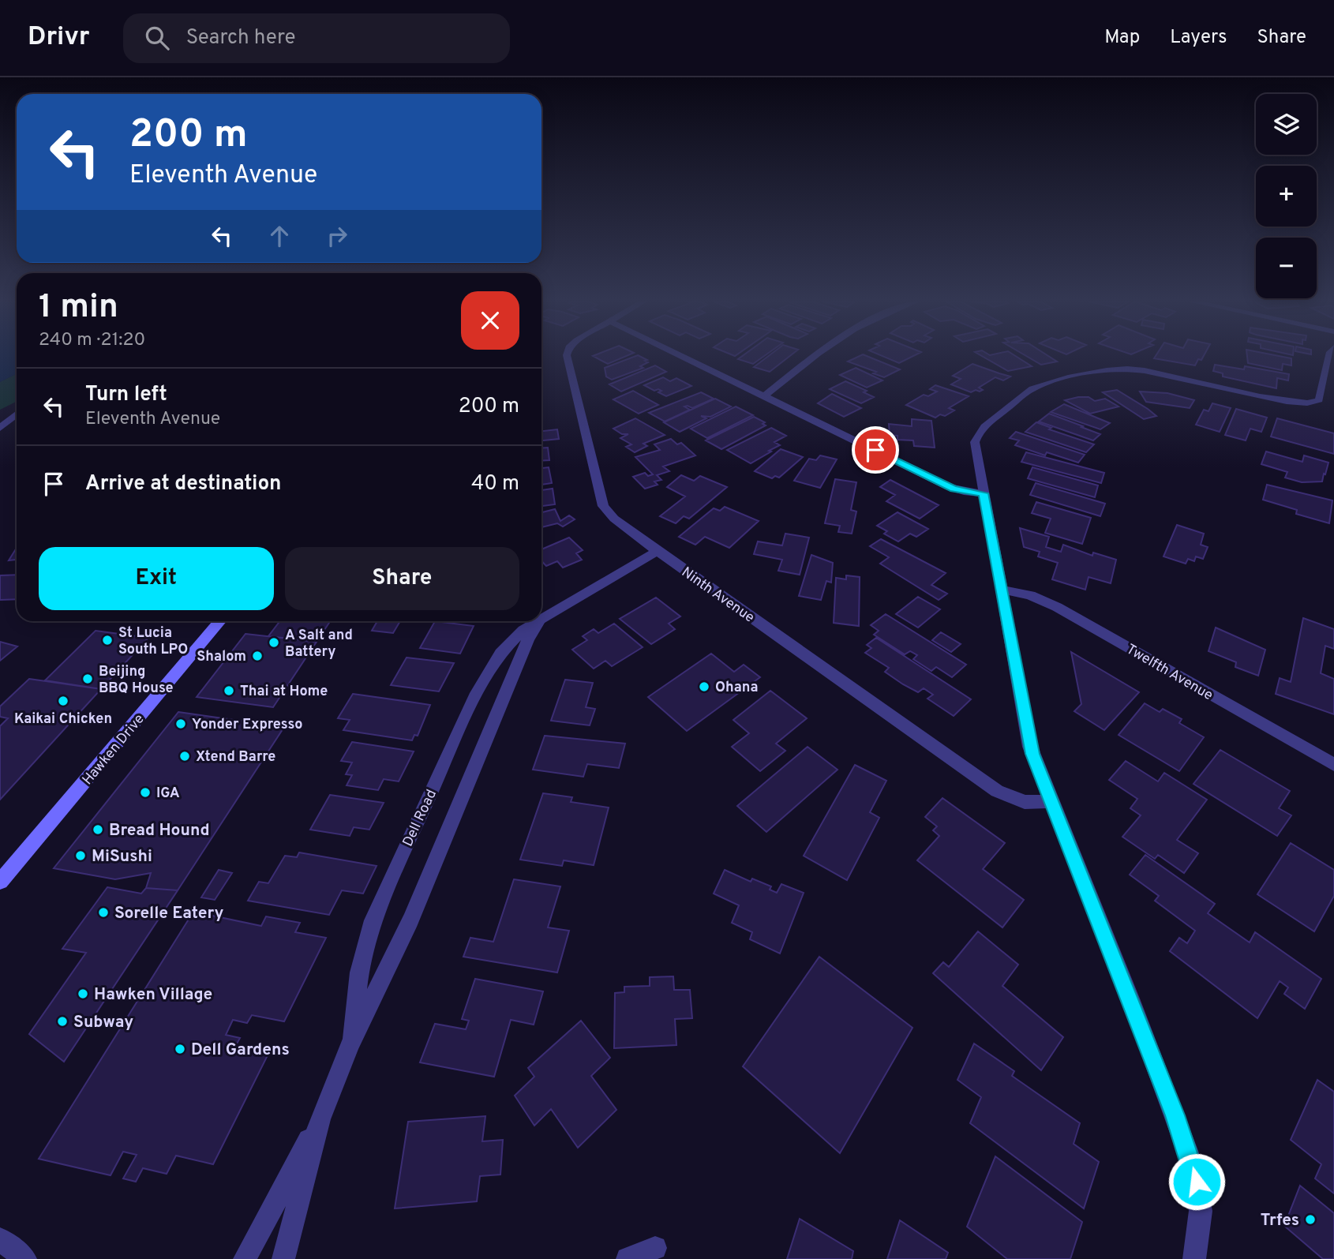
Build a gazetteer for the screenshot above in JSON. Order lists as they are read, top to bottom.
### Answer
{
  "streets": {
    "main road": ["Hawken Drive"],
    "street": ["Ninth Avenue", "Twelfth Avenue", "Dell Road"]
  },
  "crossings": [
    ["Ninth Avenue", "Dell Road"]
  ],
  "places": [
    "St Lucia South LPO",
    "A Salt and Battery",
    "Shalom",
    "Beijing BBQ House",
    "Ohana",
    "Thai at Home",
    "Kaikai Chicken",
    "Yonder Expresso",
    "Xtend Barre",
    "IGA",
    "Bread Hound",
    "MiSushi",
    "Sorelle Eatery",
    "Hawken Village",
    "Subway",
    "Dell Gardens",
    "Trfes"
  ],
  "page": {
    "header": "Drivr",
    "search": "Search here",
    "nav": ["Map", "Layers", "Share"],
    "map_buttons": ["+", "−"],
    "turn": ["200 m", "Eleventh Avenue"],
    "heading": ["1 min", "240 m · 21:20"],
    "list": [
      {
        "name": "Turn left",
        "note": "Eleventh Avenue",
        "value": "200 m"
      },
      {
        "name": "Arrive at destination",
        "value": "40 m"
      }
    ],
    "buttons": ["Exit", "Share"]
  }
}
